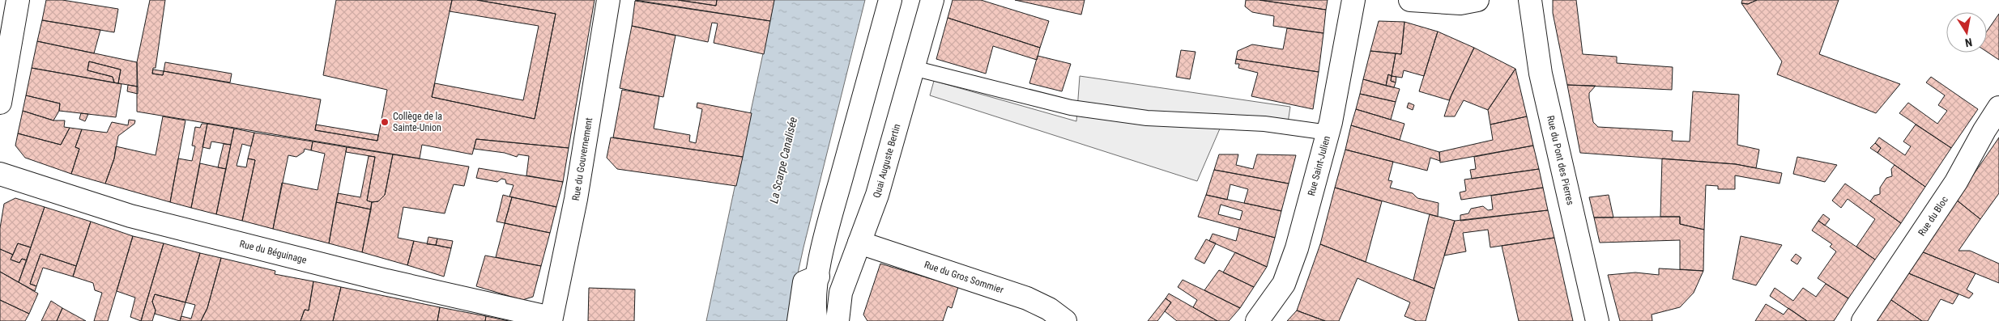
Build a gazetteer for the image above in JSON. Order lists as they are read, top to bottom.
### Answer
{
  "streets": {
    "street": [
      "Rue du Gouvernement",
      "Rue du Pont des Pierres",
      "Quai Auguste Bertin",
      "Rue Saint-Julien",
      "Rue du Bloc",
      "Rue du Béguinage",
      "Rue du Gros Sommier"
    ]
  },
  "crossings": [
    ["Rue du Gouvernement", "Rue du Béguinage"],
    ["Quai Auguste Bertin", "Rue du Gros Sommier"]
  ],
  "water": ["La Scarpe Canalisée"],
  "places": ["Collège de la Sainte-Union"],
  "north": "bottom"
}
